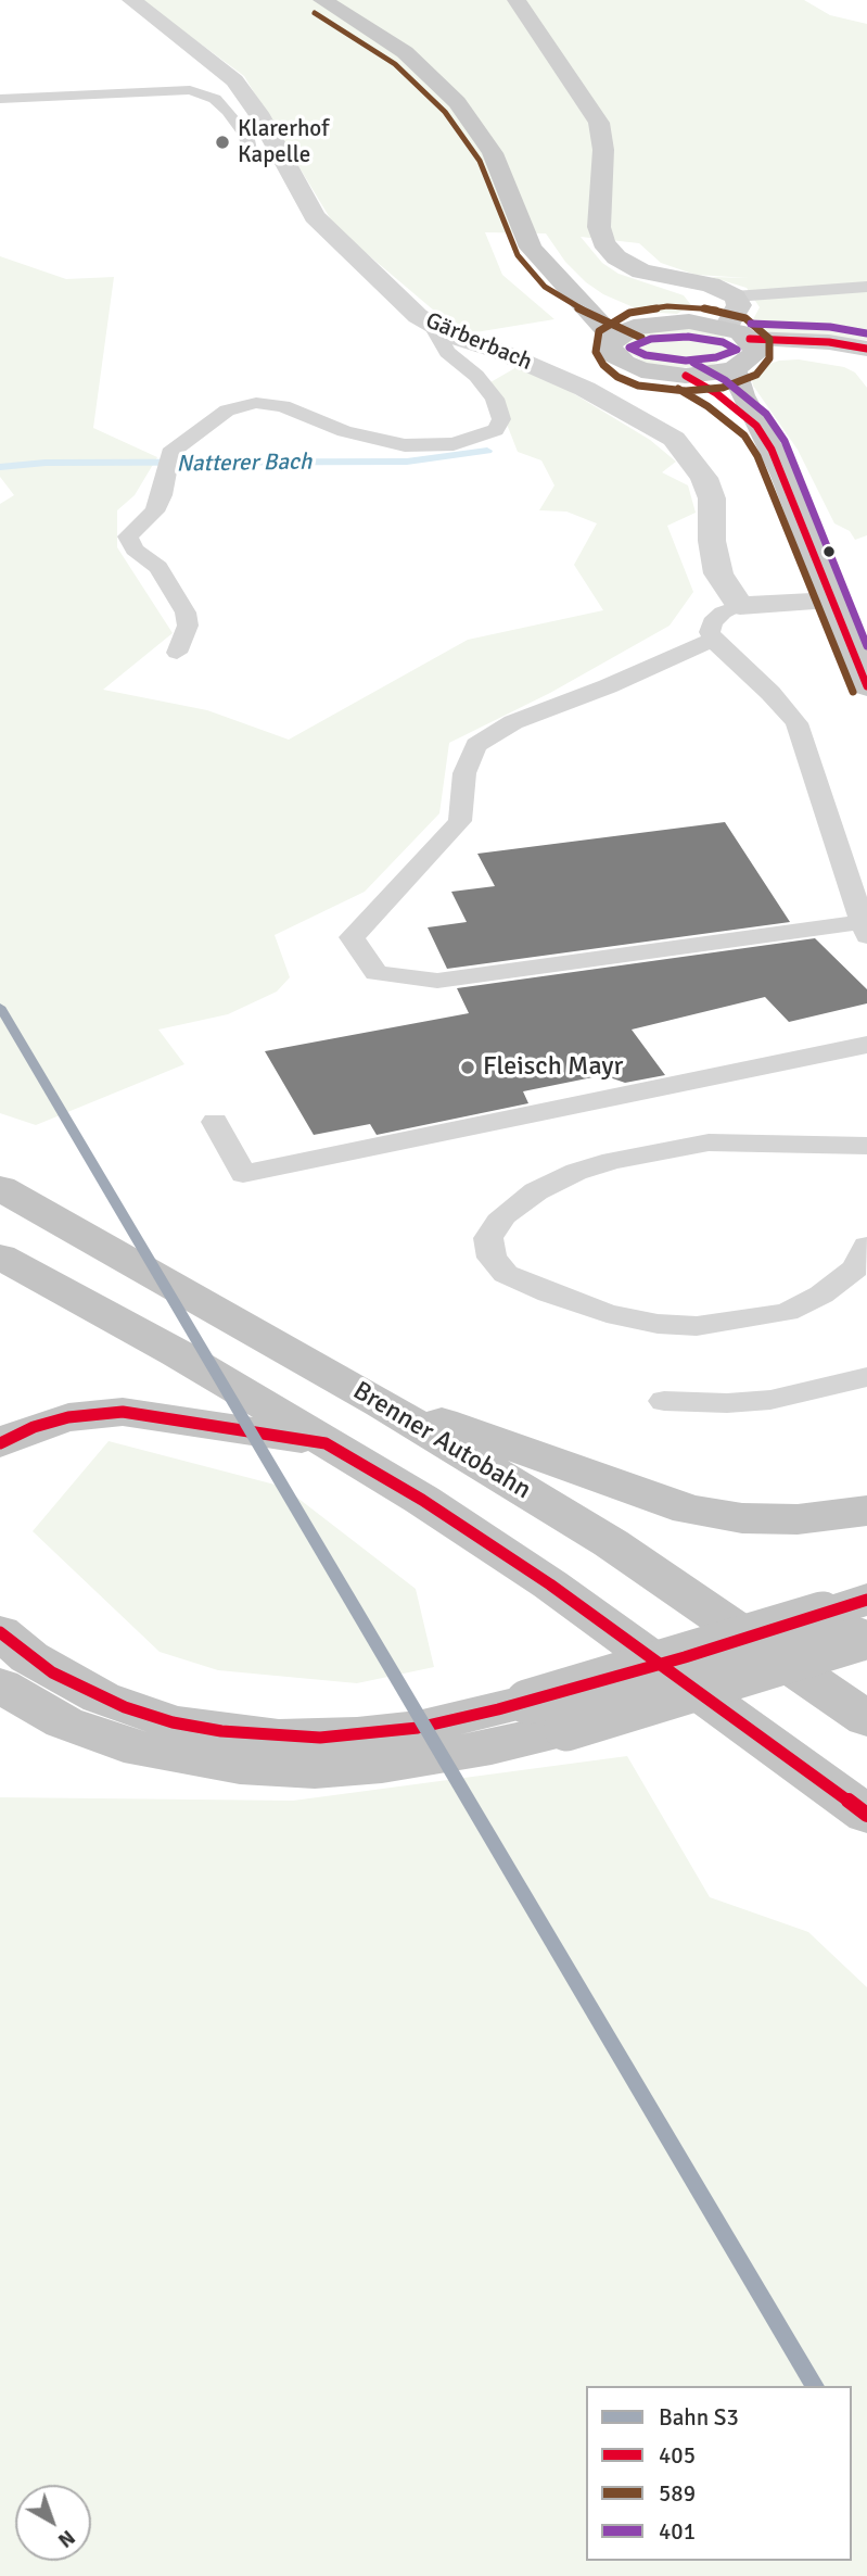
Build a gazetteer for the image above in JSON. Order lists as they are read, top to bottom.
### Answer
{
  "streets": {
    "highway": ["Brenner Autobahn"],
    "street": ["Gärberbach"]
  },
  "water": ["Natterer Bach"],
  "places": ["Klarerhof Kapelle", "Fleisch Mayr"],
  "lines": [
    "transit line 589",
    "transit line 401",
    "transit line 405",
    "rail line S3"
  ],
  "legend": [
    "Bahn S3",
    "405",
    "589",
    "401"
  ],
  "north": "bottom right"
}
